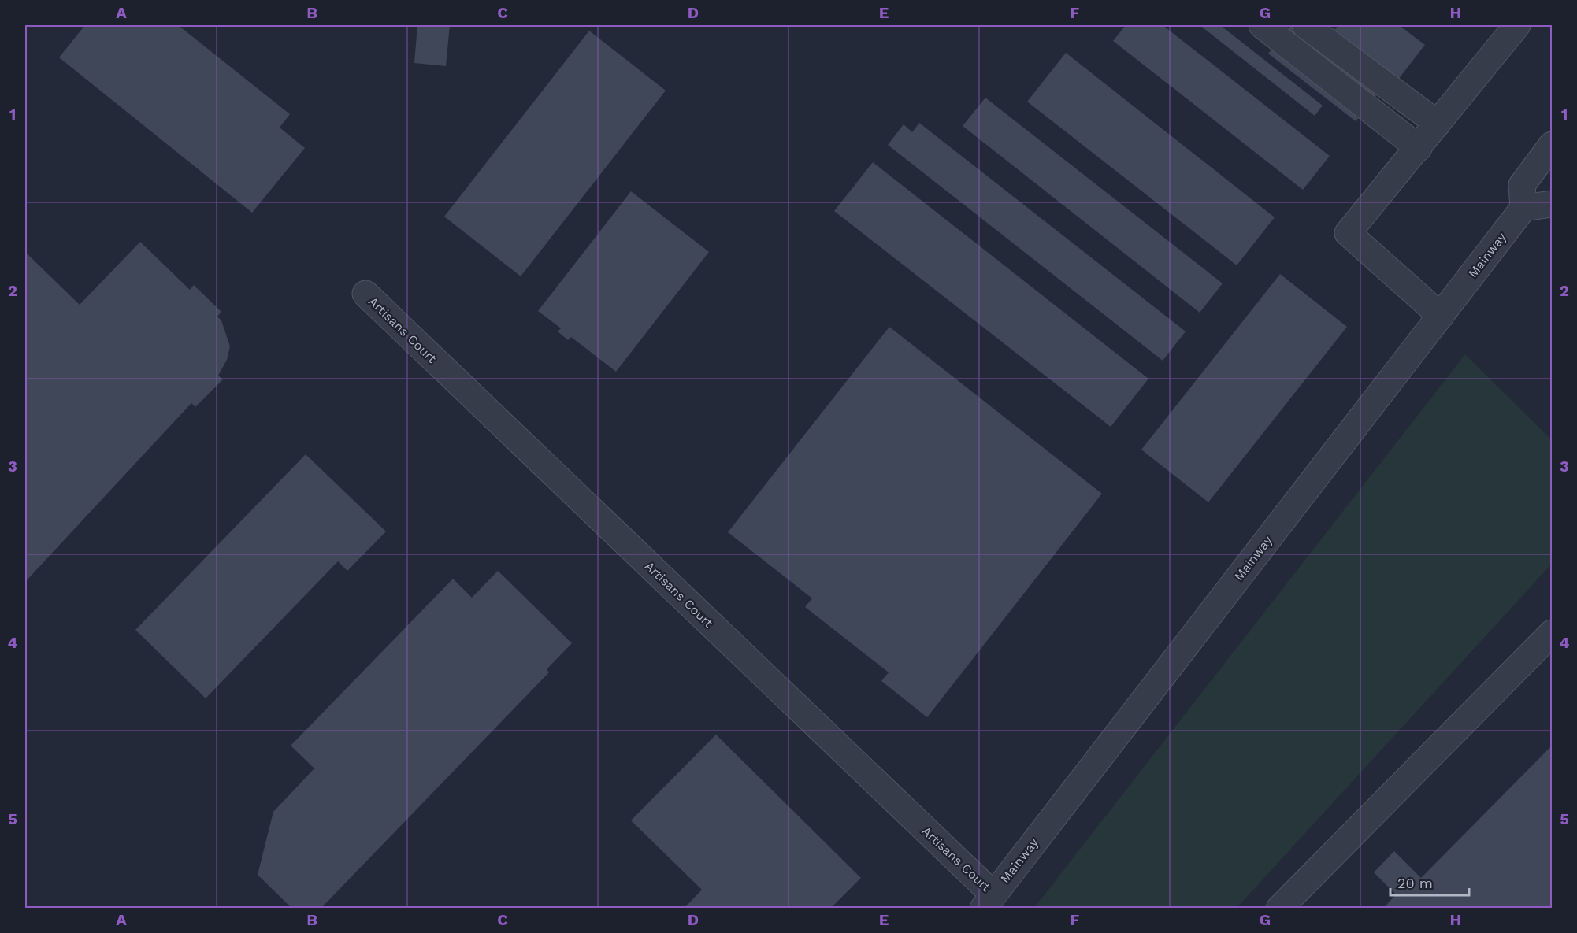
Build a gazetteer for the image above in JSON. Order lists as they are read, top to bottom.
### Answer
{
  "streets": {
    "street": ["Mainway", "Artisans Court"]
  },
  "crossings": [
    ["Mainway", "Artisans Court"]
  ],
  "scale_bar": "20 m",
  "grid": {
    "columns": [
      "A",
      "B",
      "C",
      "D",
      "E",
      "F",
      "G",
      "H"
    ],
    "rows": [
      "1",
      "2",
      "3",
      "4",
      "5"
    ]
  }
}
